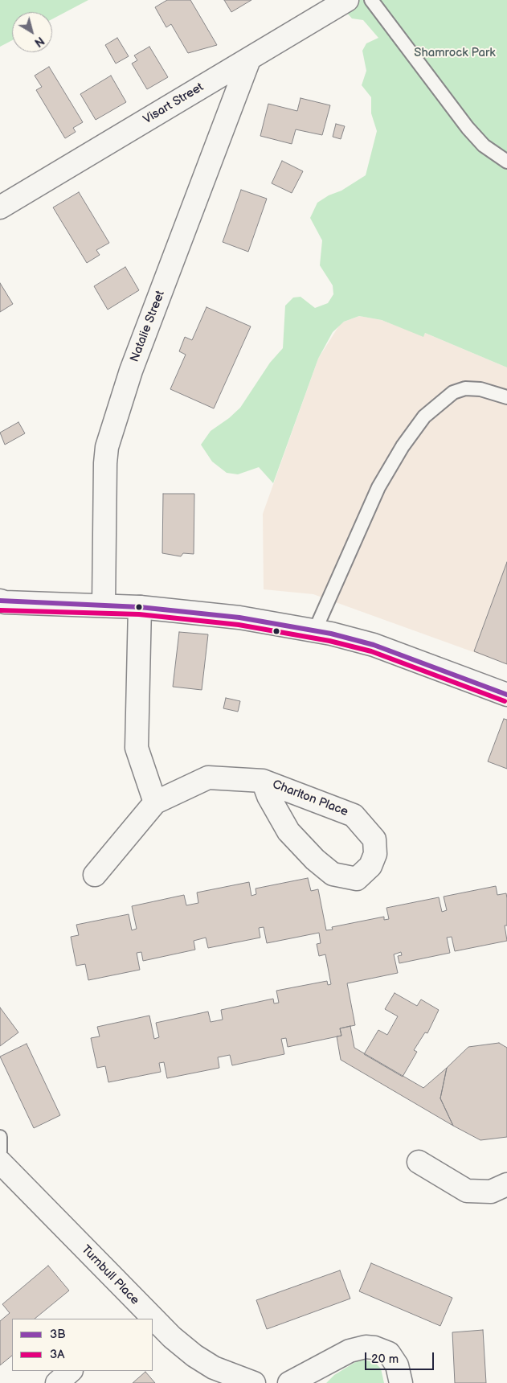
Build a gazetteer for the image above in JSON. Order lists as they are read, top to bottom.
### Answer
{
  "streets": {
    "street": [
      "Visart Street",
      "Natalie Street",
      "Charlton Place",
      "Turnbull Place"
    ]
  },
  "crossings": [
    ["Visart Street", "Natalie Street"]
  ],
  "parks": ["Shamrock Park"],
  "lines": ["transit line 3B", "transit line 3A"],
  "legend": ["3B", "3A"],
  "scale_bar": "20 m",
  "north": "bottom right"
}
